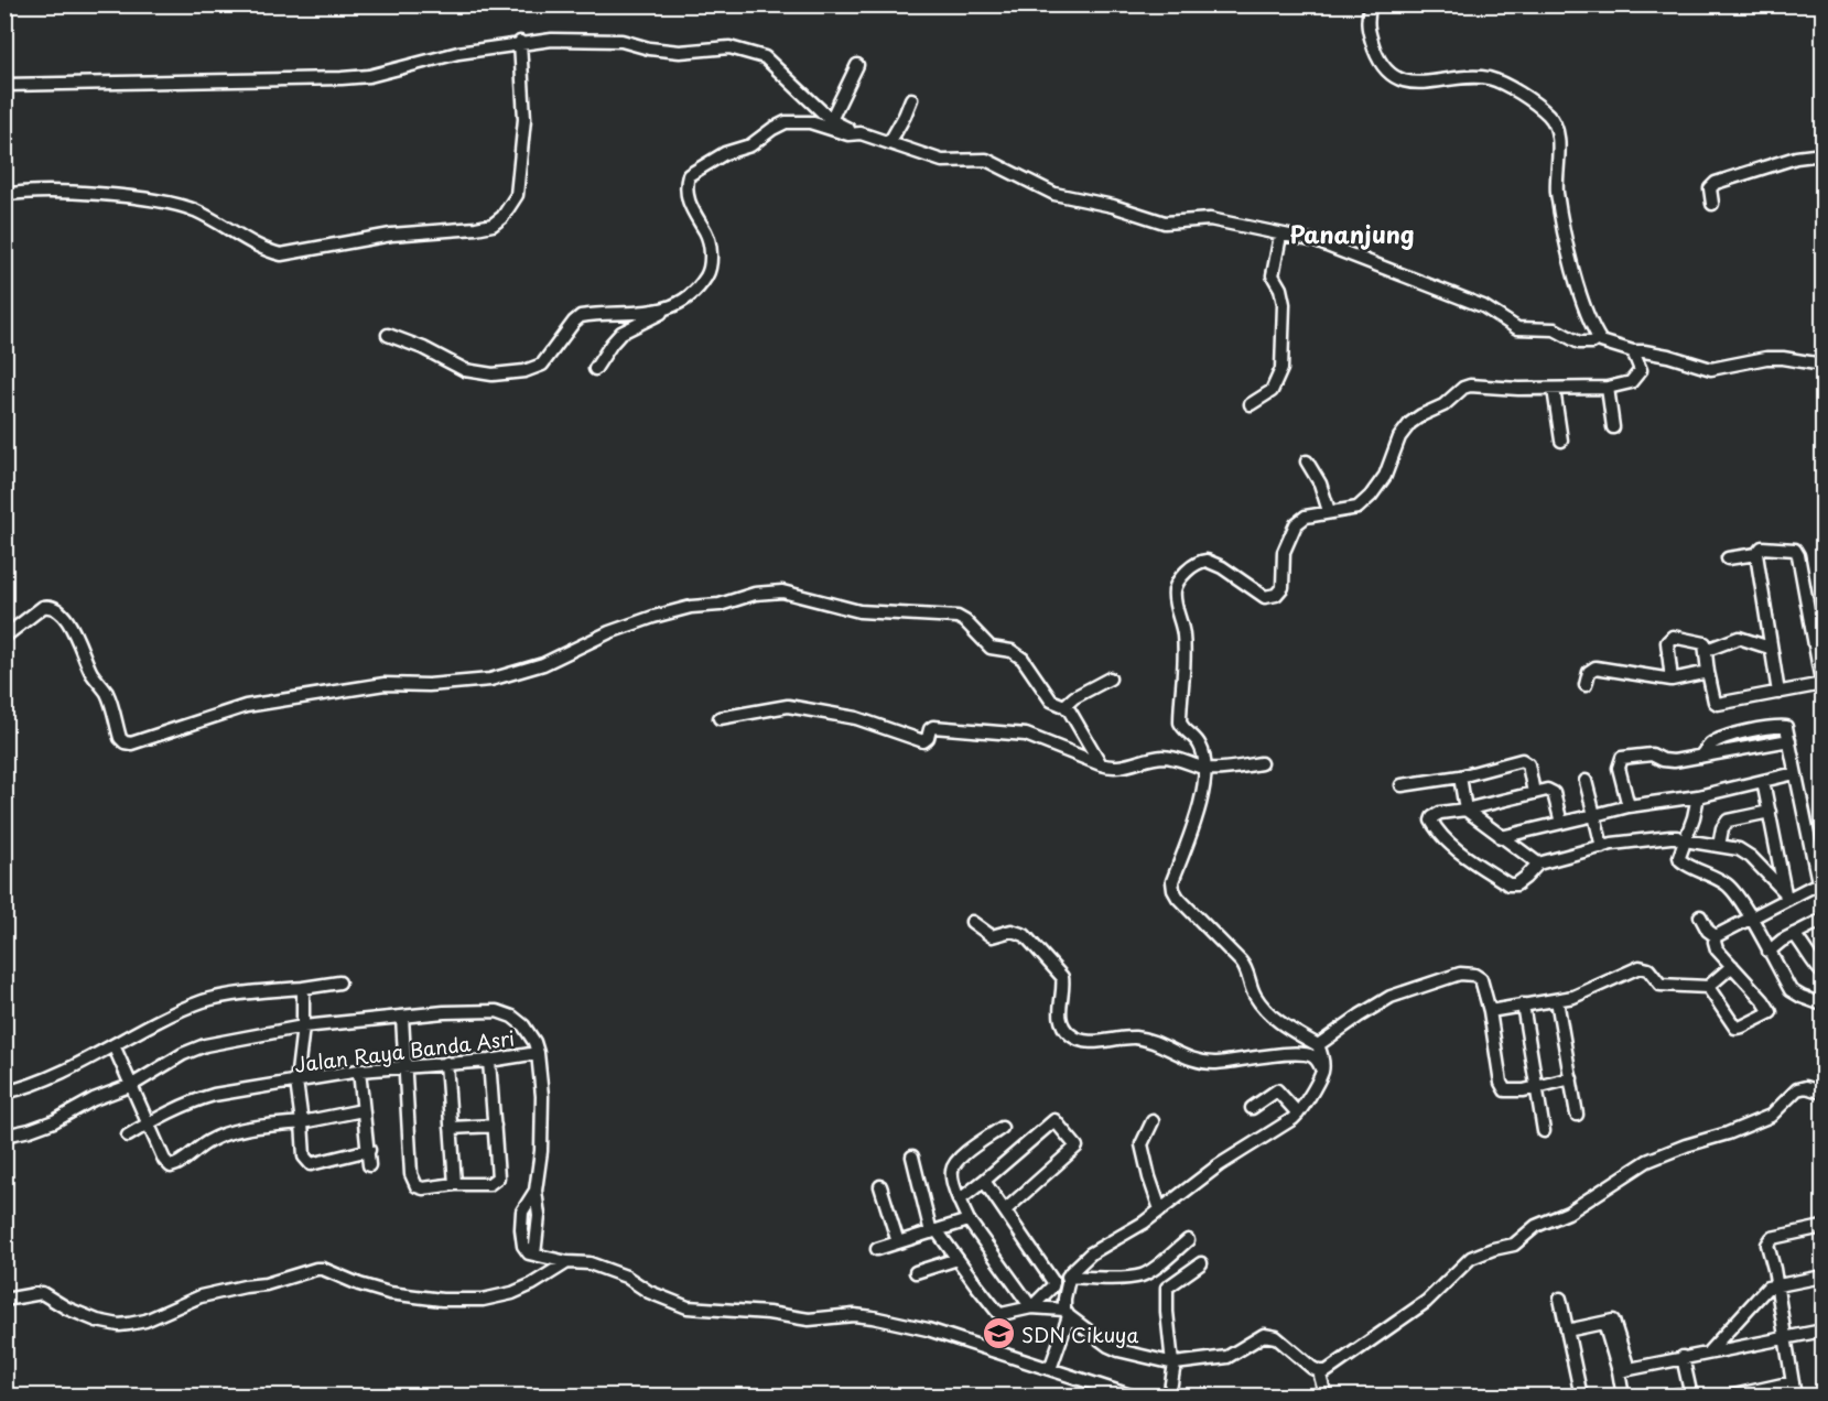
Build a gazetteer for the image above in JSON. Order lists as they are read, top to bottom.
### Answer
{
  "streets": {
    "street": ["Jalan Raya Banda Asri"]
  },
  "districts": ["Pananjung"],
  "places": {
    "school or university": ["SDN Cikuya"]
  }
}
